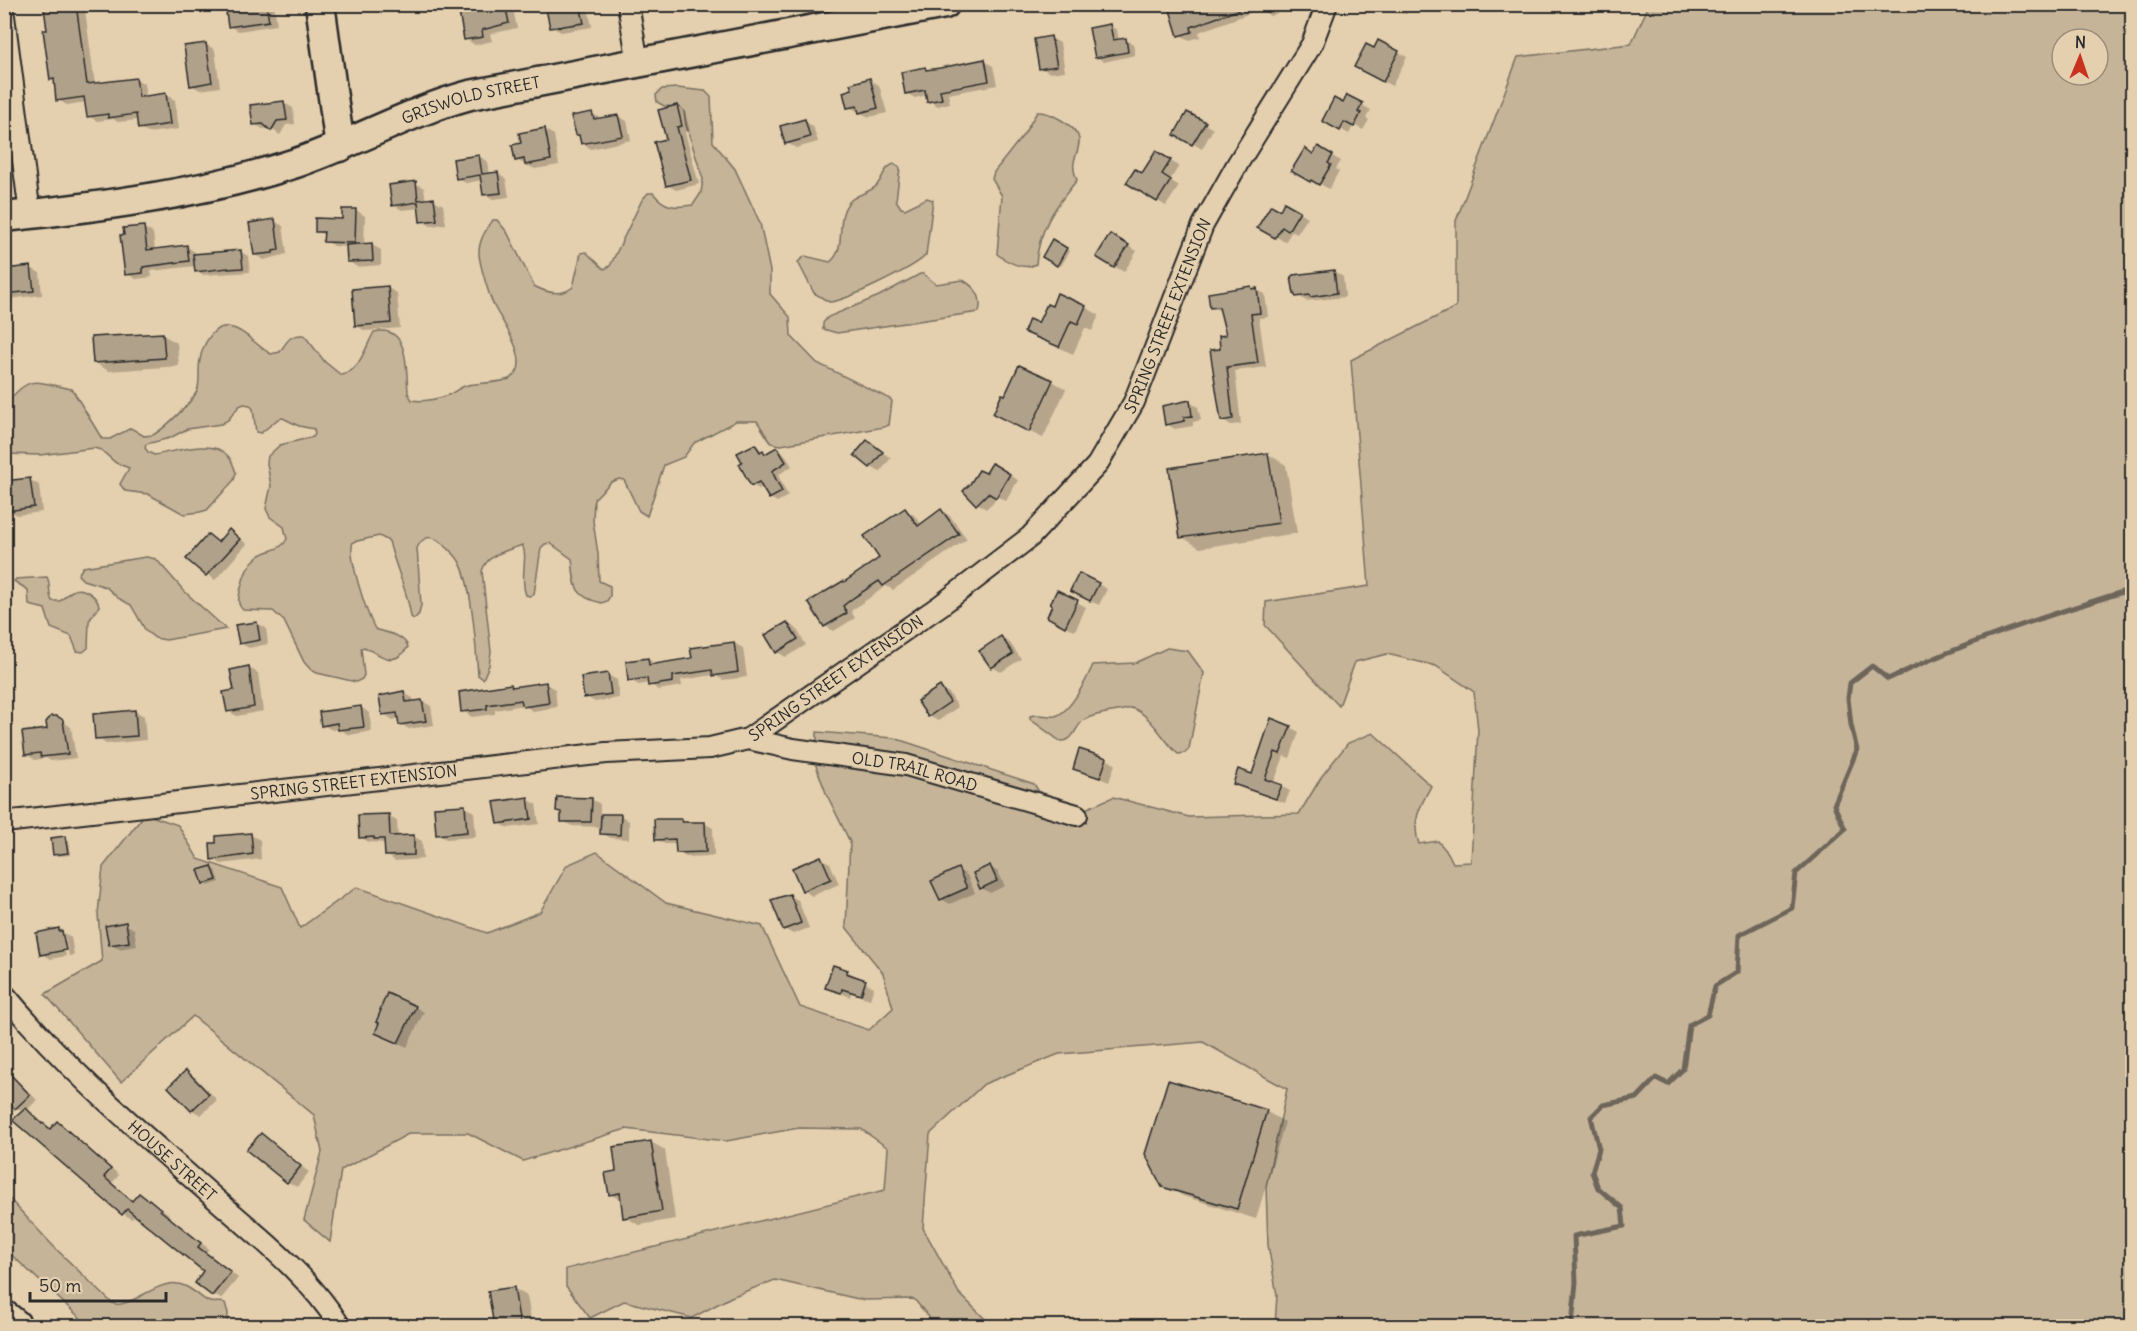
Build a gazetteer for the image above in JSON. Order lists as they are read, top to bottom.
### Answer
{
  "streets": {
    "main road": ["GRISWOLD STREET"],
    "street": ["SPRING STREET EXTENSION", "OLD TRAIL ROAD", "HOUSE STREET"]
  },
  "crossings": [
    ["SPRING STREET EXTENSION", "OLD TRAIL ROAD"]
  ],
  "scale_bar": "50 m",
  "north": "top"
}
